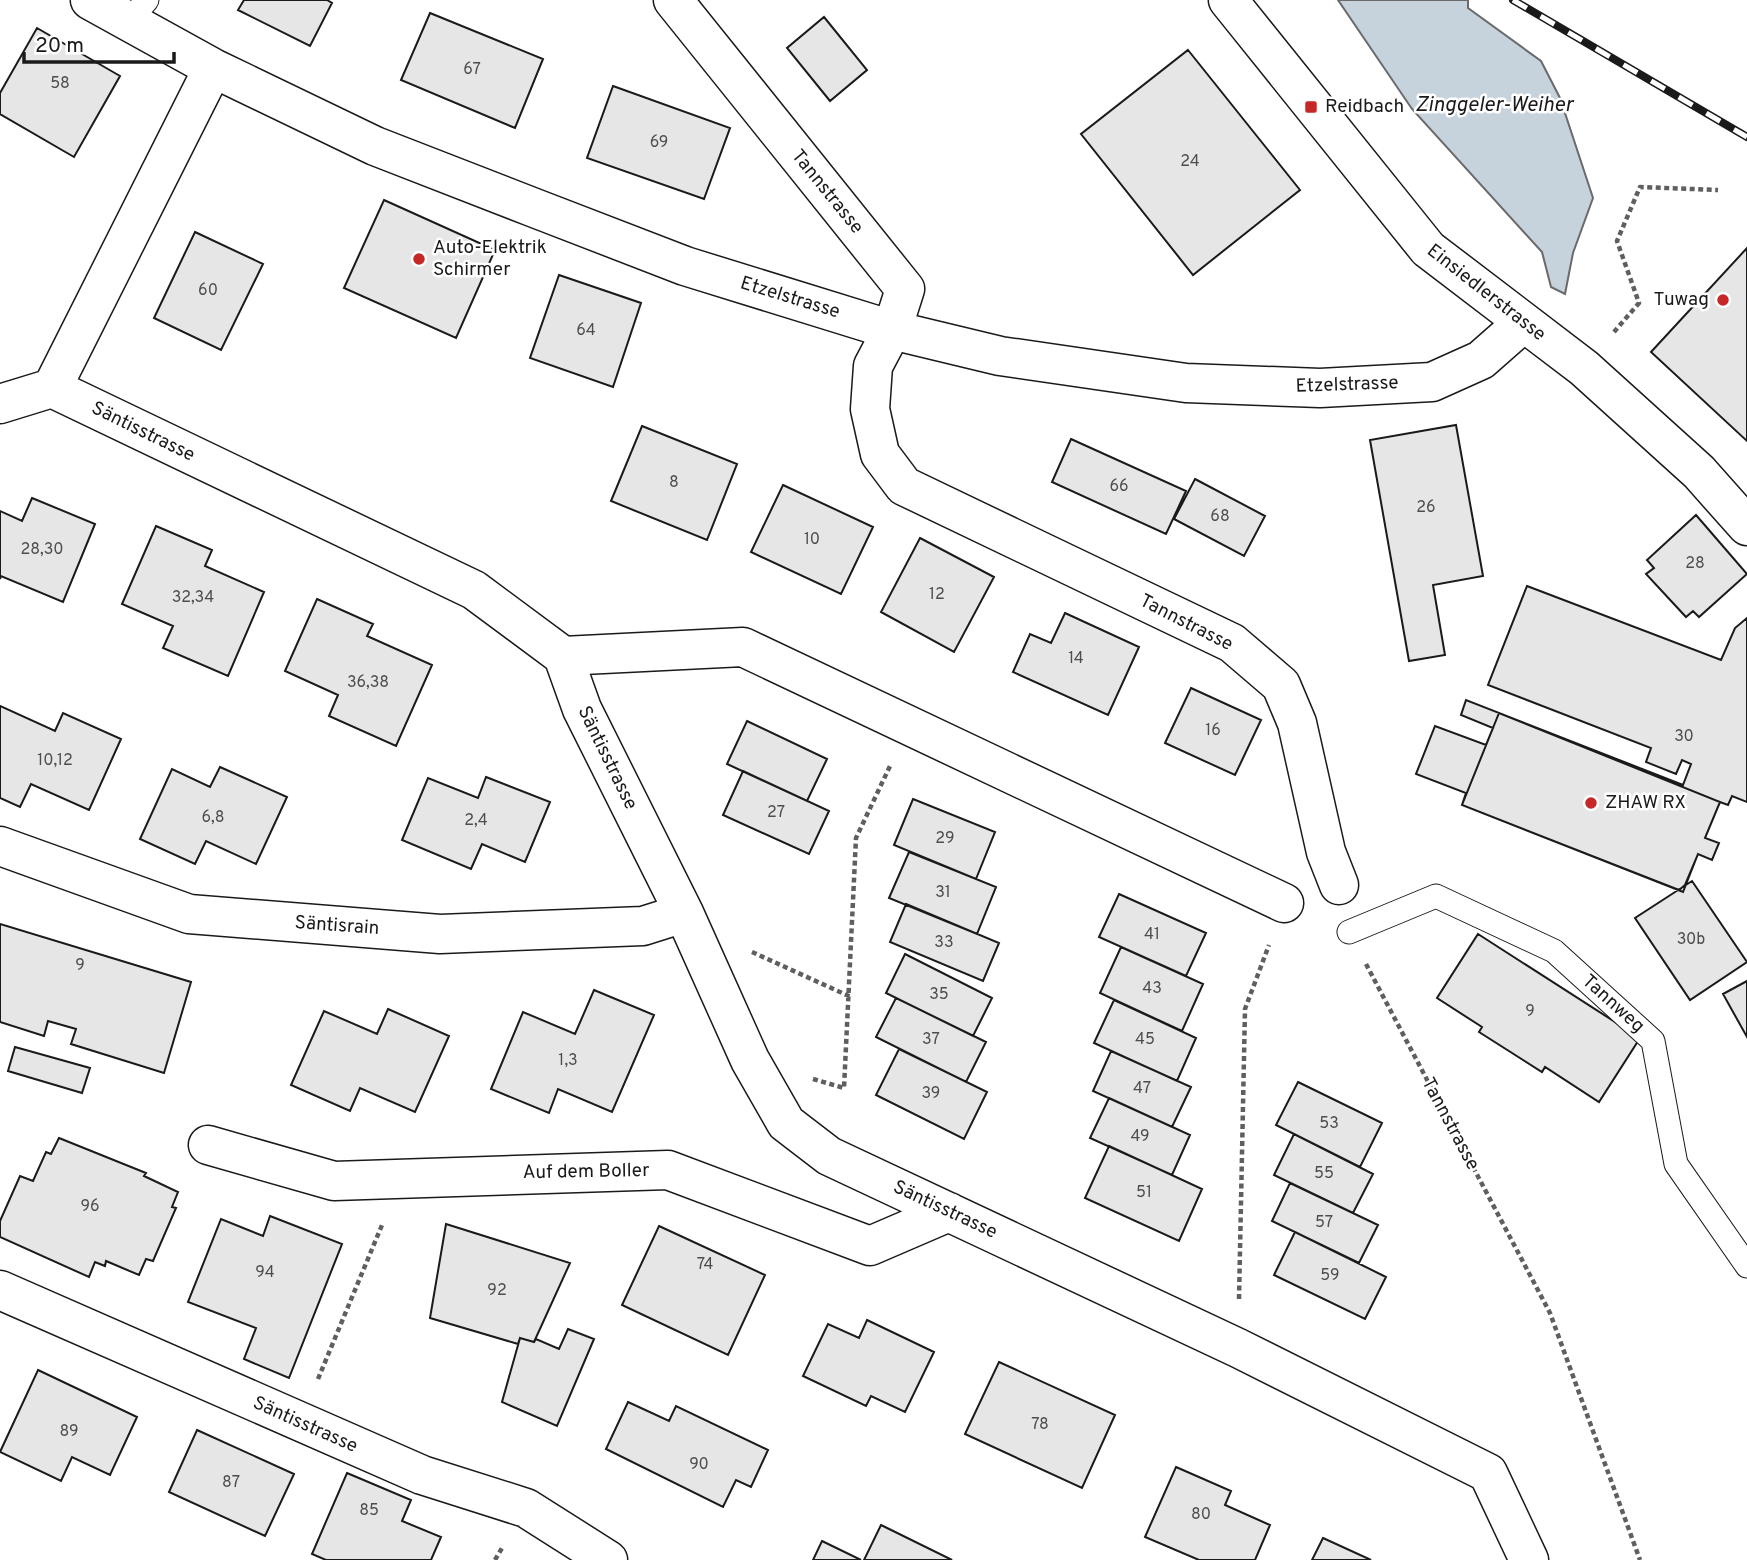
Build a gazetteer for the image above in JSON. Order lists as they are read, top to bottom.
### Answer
{
  "streets": {
    "street": [
      "Tannstrasse",
      "Einsiedlerstrasse",
      "Etzelstrasse",
      "Säntisstrasse",
      "Säntisrain",
      "Auf dem Boller"
    ],
    "lane": ["Tannweg"]
  },
  "crossings": [
    ["Tannstrasse", "Etzelstrasse"],
    ["Tannstrasse", "Tannweg"],
    ["Einsiedlerstrasse", "Etzelstrasse"],
    ["Säntisstrasse", "Säntisrain"],
    ["Säntisstrasse", "Auf dem Boller"]
  ],
  "water": ["Zinggeler-Weiher"],
  "places": {
    "transit": ["Reidbach"],
    "other": ["Auto-Elektrik Schirmer", "Tuwag", "ZHAW RX"]
  },
  "house_numbers": [
    "67",
    "58",
    "69",
    "24",
    "60",
    "64",
    "8",
    "66",
    "26",
    "68",
    "10",
    "28,30",
    "28",
    "12",
    "32,34",
    "14",
    "36,38",
    "16",
    "30",
    "10,12",
    "27",
    "6,8",
    "2,4",
    "29",
    "31",
    "41",
    "30b",
    "33",
    "9",
    "43",
    "35",
    "9",
    "37",
    "45",
    "1,3",
    "47",
    "39",
    "53",
    "49",
    "55",
    "51",
    "96",
    "57",
    "74",
    "94",
    "59",
    "92",
    "78",
    "89",
    "90",
    "87",
    "85",
    "80"
  ],
  "scale_bar": "20 m"
}
